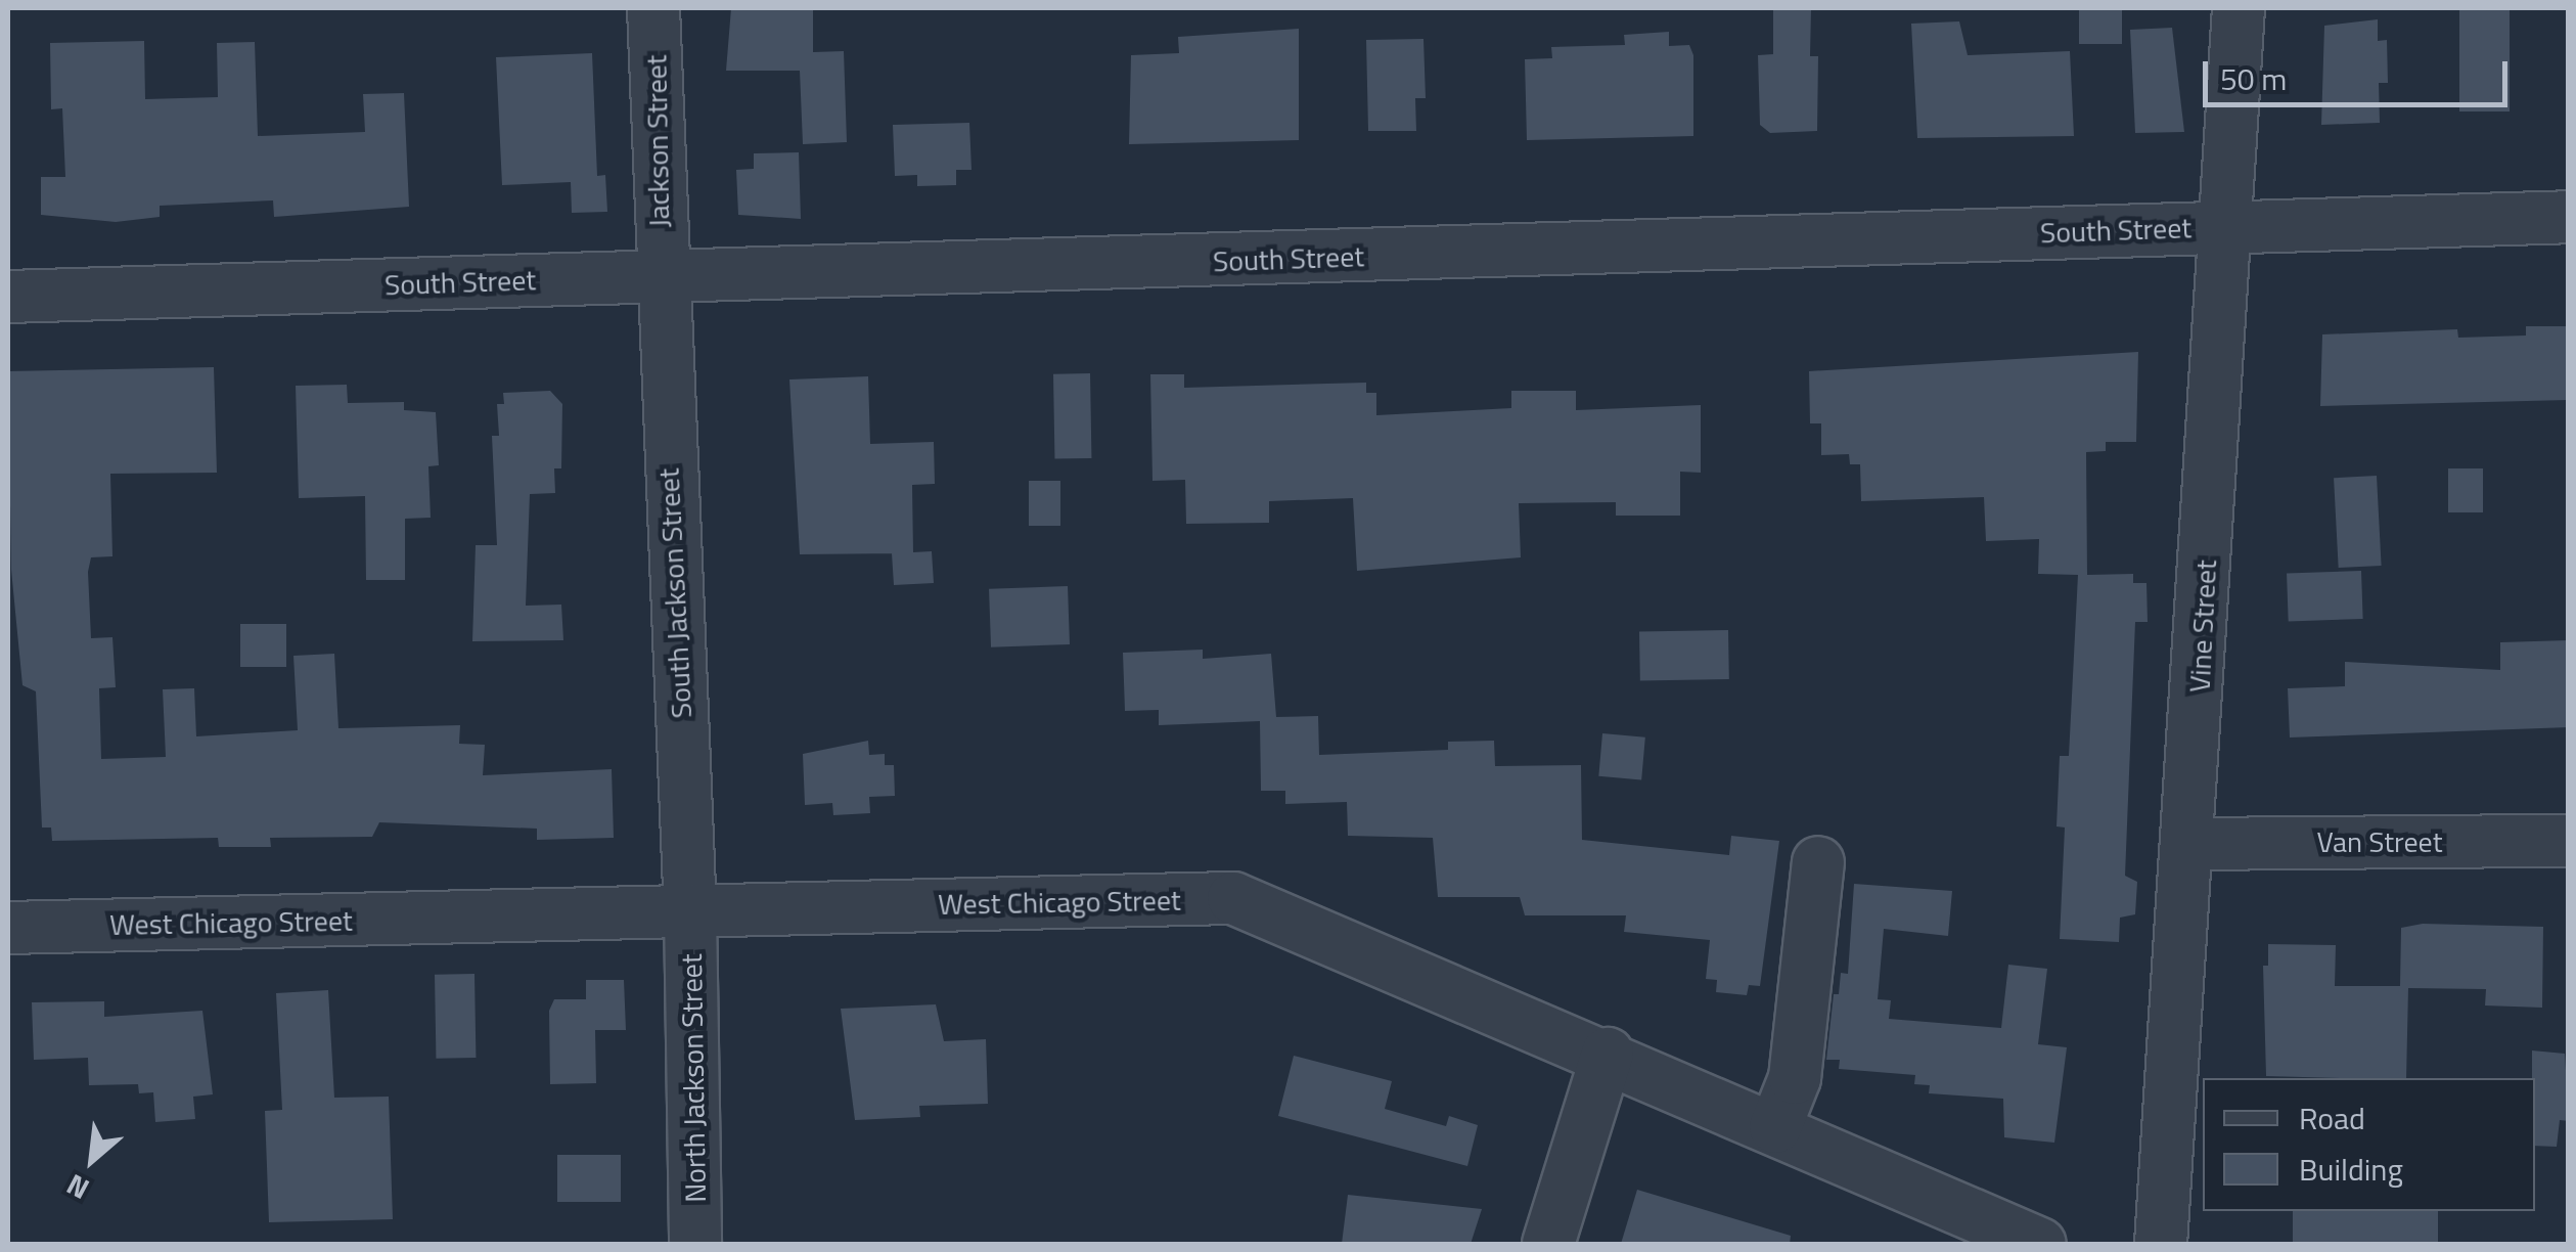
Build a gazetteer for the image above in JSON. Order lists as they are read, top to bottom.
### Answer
{
  "streets": {
    "street": [
      "Jackson Street",
      "South Street",
      "South Jackson Street",
      "Vine Street",
      "Van Street",
      "West Chicago Street",
      "North Jackson Street"
    ]
  },
  "crossings": [
    ["Jackson Street", "South Street"],
    ["Jackson Street", "South Jackson Street"],
    ["South Street", "South Jackson Street"],
    ["South Street", "Vine Street"],
    ["South Jackson Street", "West Chicago Street"],
    ["South Jackson Street", "North Jackson Street"],
    ["Vine Street", "Van Street"],
    ["West Chicago Street", "North Jackson Street"]
  ],
  "legend": ["Road", "Building"],
  "scale_bar": "50 m",
  "north": "bottom left"
}
